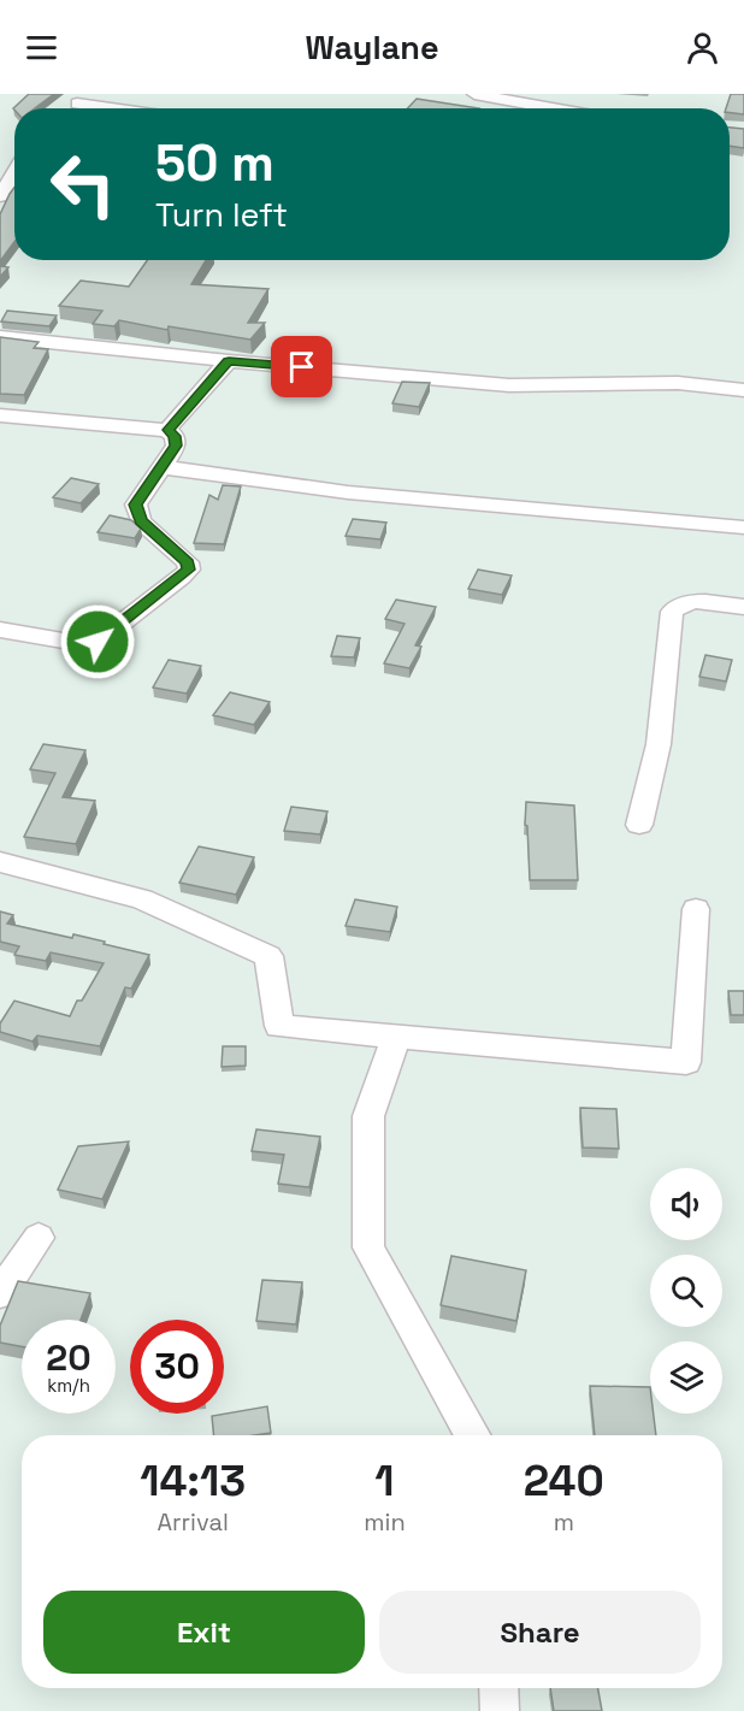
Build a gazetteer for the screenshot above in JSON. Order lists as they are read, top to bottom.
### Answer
{
  "page": {
    "header": "Waylane",
    "turn": ["50 m", "Turn left"],
    "speed": "20 km/h",
    "limit": "30",
    "eta": [
      "14:13",
      "Arrival",
      "1",
      "min",
      "240",
      "m"
    ],
    "buttons": ["Exit", "Share"]
  }
}
